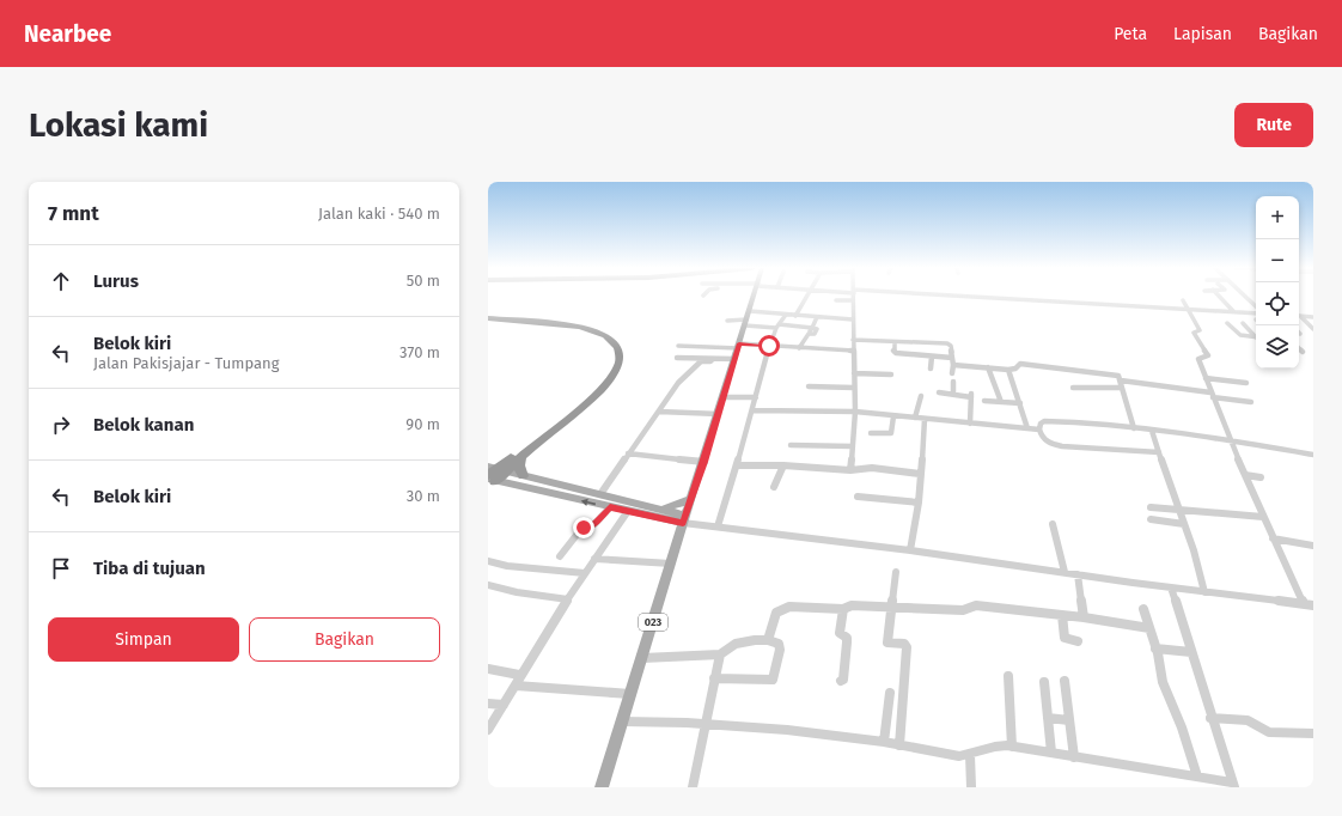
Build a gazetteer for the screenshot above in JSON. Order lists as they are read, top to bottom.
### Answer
{
  "streets": {
    "main road": ["023"]
  },
  "page": {
    "header": "Nearbee",
    "nav": ["Peta", "Lapisan", "Bagikan"],
    "buttons": [
      "Rute",
      ["Simpan", "Bagikan"]
    ],
    "title": "Lokasi kami",
    "heading": ["7 mnt", "Jalan kaki · 540 m"],
    "map_buttons": ["+", "−"],
    "list": [
      ["Lurus", "50 m"],
      ["Belok kiri", "Jalan Pakisjajar - Tumpang", "370 m"],
      ["Belok kanan", "90 m"],
      ["Belok kiri", "30 m"],
      "Tiba di tujuan"
    ]
  }
}
